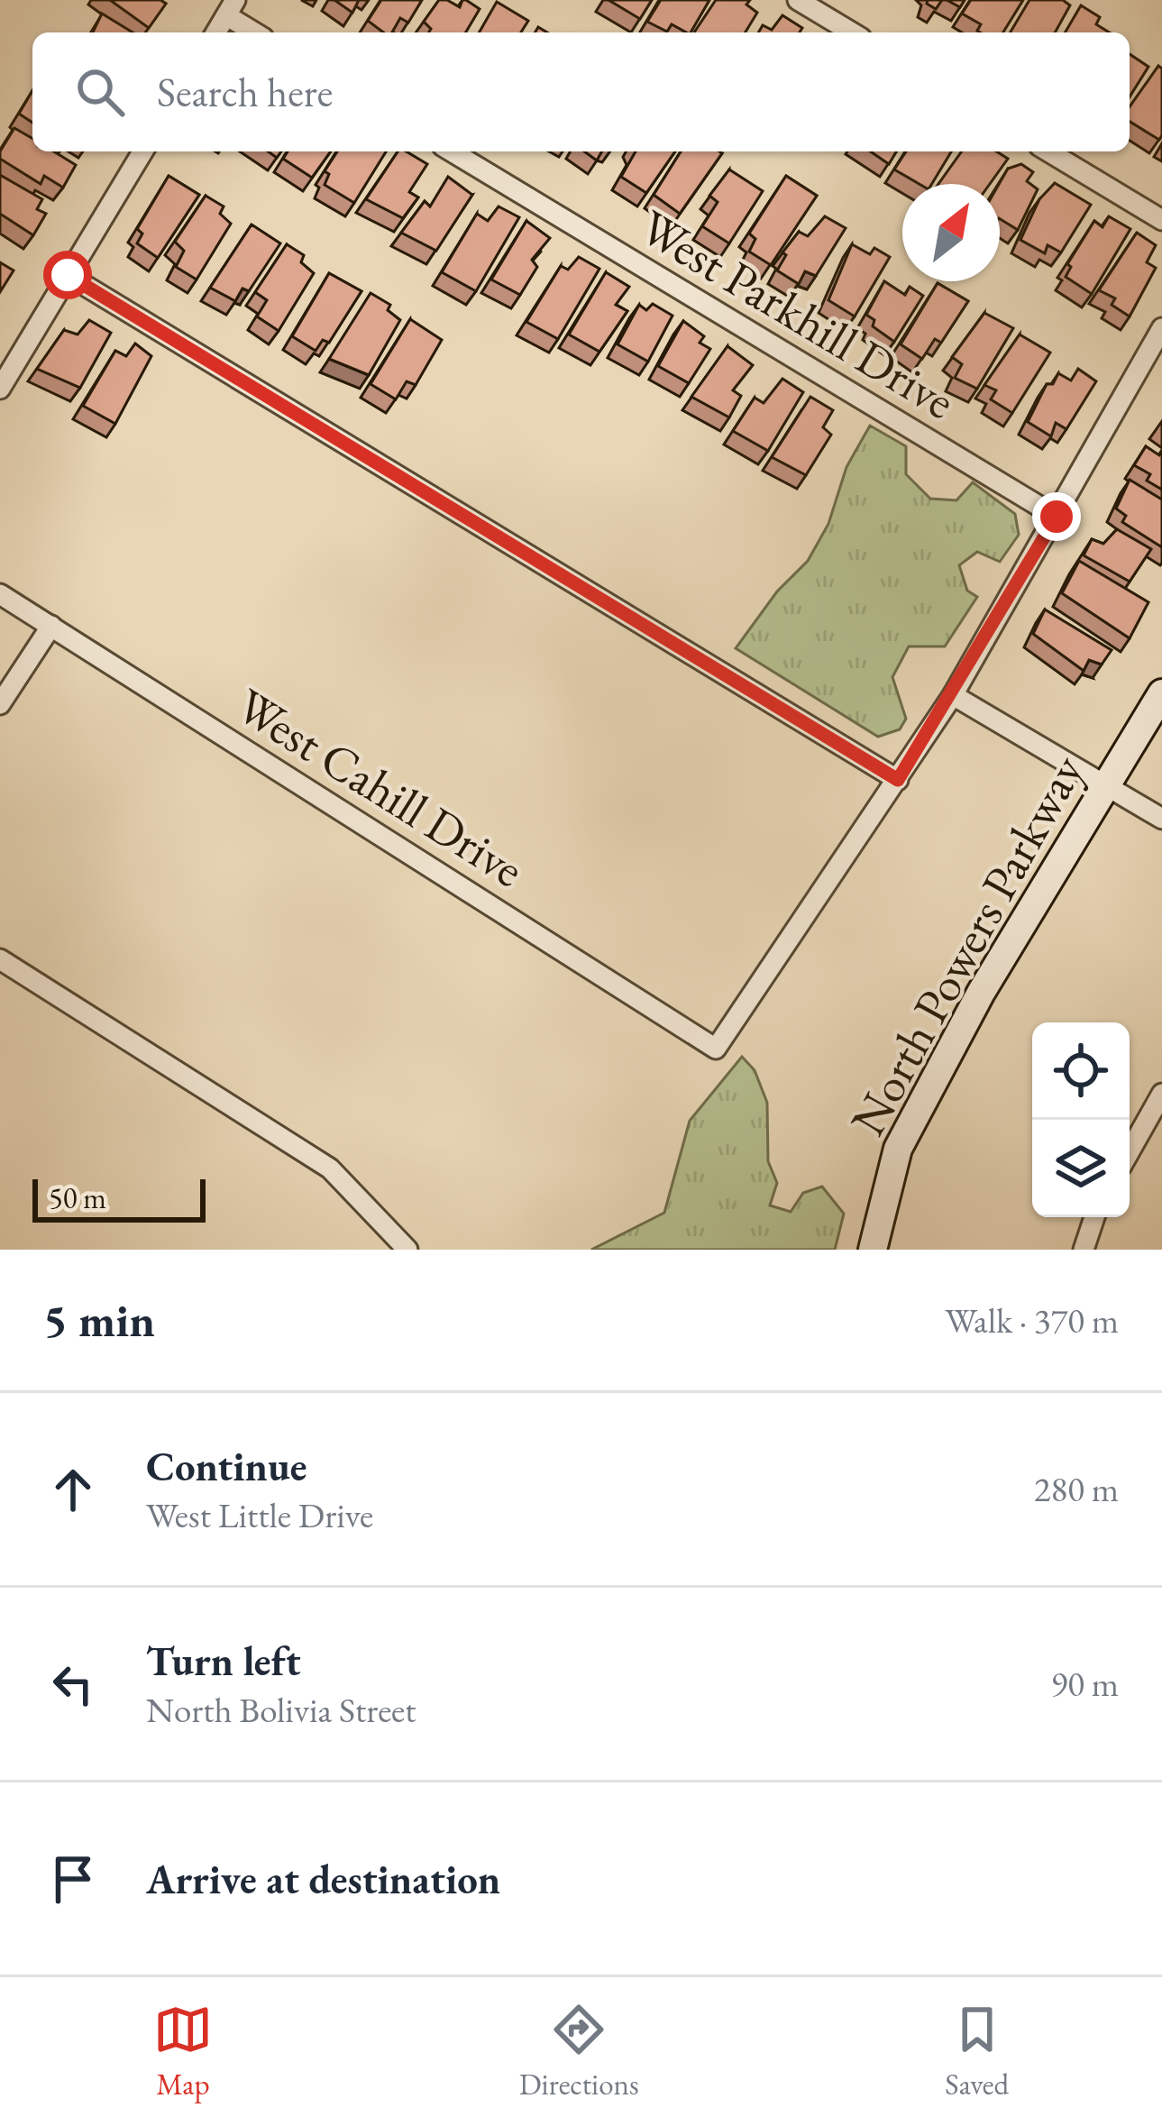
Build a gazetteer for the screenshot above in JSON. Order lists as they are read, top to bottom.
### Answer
{
  "streets": {
    "street": ["West Parkhill Drive", "West Cahill Drive", "North Powers Parkway"]
  },
  "scale_bar": "50 m",
  "north": "top right",
  "page": {
    "search": "Search here",
    "scale": "50 m",
    "heading": ["5 min", "Walk · 370 m"],
    "list": [
      ["Continue", "West Little Drive", "280 m"],
      ["Turn left", "North Bolivia Street", "90 m"],
      "Arrive at destination"
    ],
    "nav": ["Map", "Directions", "Saved"]
  }
}
